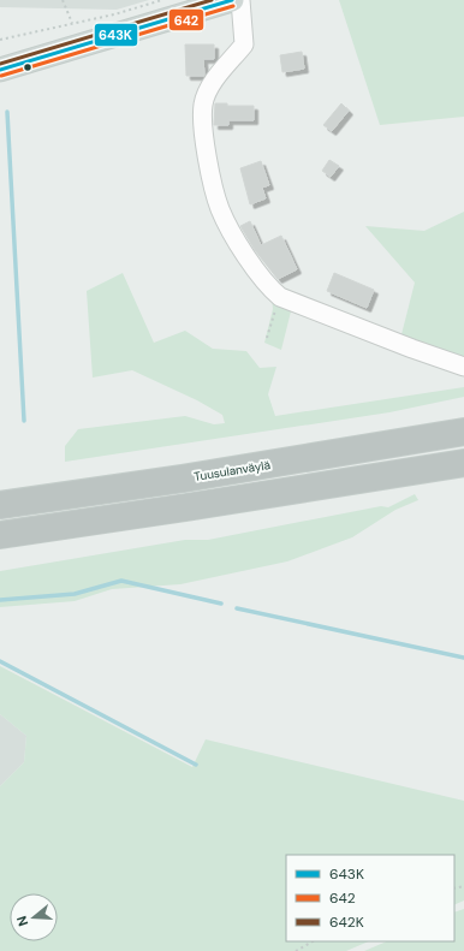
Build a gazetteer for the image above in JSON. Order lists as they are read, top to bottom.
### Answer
{
  "streets": {
    "highway": ["Tuusulanväylä"]
  },
  "lines": ["transit line 643K", "transit line 642K", "transit line 642"],
  "legend": ["643K", "642", "642K"],
  "north": "left"
}
